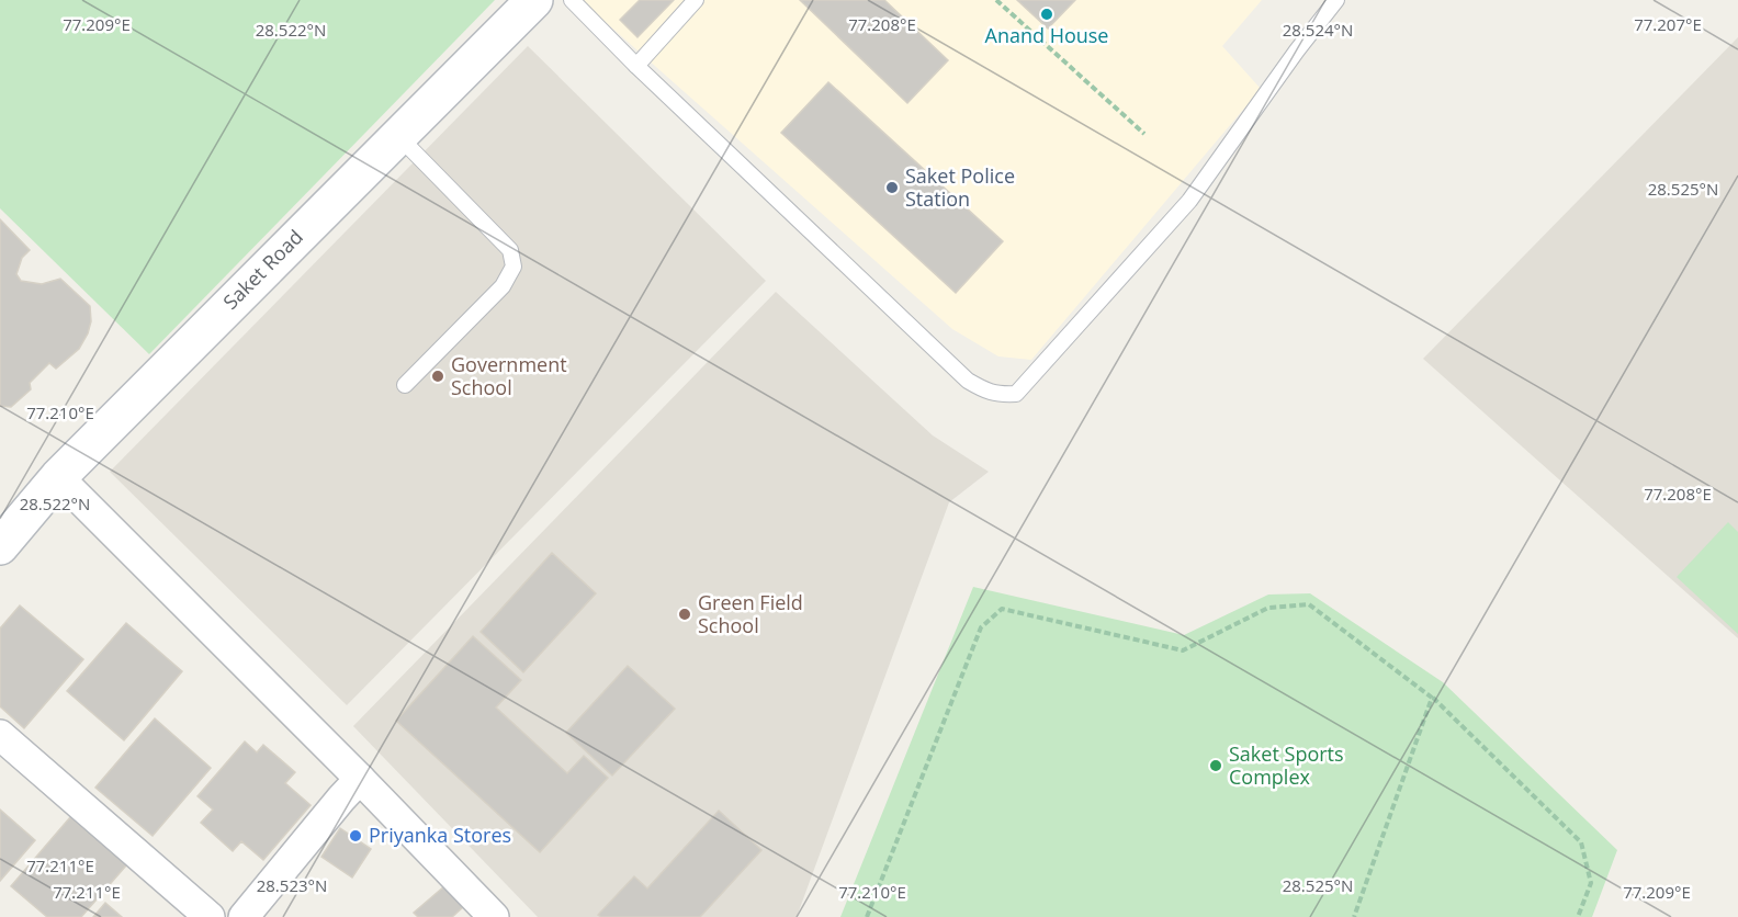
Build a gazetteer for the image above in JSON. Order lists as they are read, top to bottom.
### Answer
{
  "streets": {
    "street": ["Saket Road"]
  },
  "places": [
    "Anand House",
    "Saket Police Station",
    "Government School",
    "Green Field School",
    "Saket Sports Complex",
    "Priyanka Stores"
  ],
  "coordinates": [
    "77.209°E",
    "77.208°E",
    "77.207°E",
    "28.522°N",
    "28.524°N",
    "28.525°N",
    "77.210°E",
    "77.211°E",
    "28.523°N"
  ]
}
